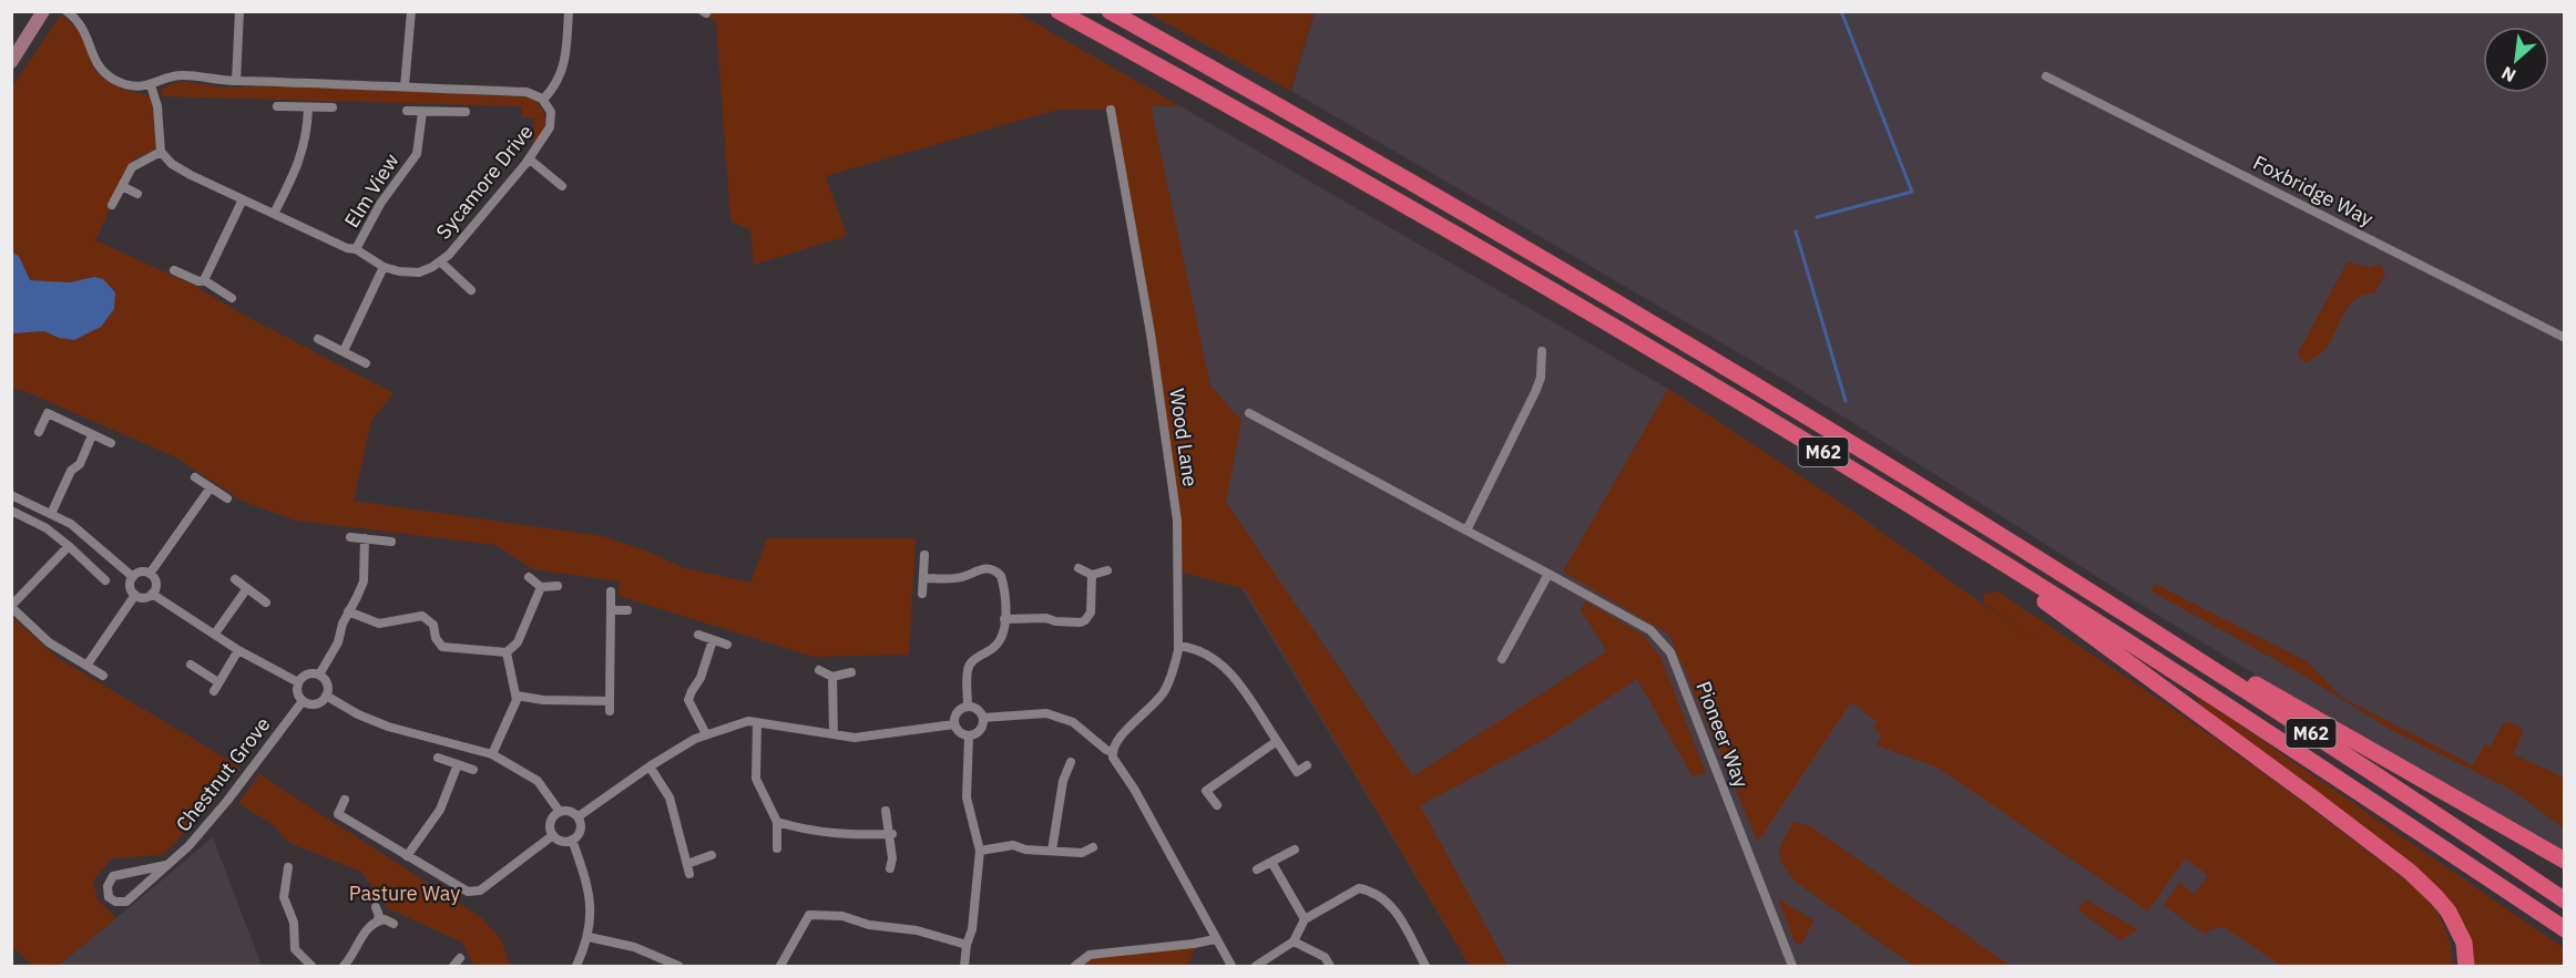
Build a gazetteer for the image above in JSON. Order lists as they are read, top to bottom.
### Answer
{
  "streets": {
    "highway": ["M62"],
    "street": [
      "Sycamore Drive",
      "Elm View",
      "Foxbridge Way",
      "Wood Lane",
      "Pioneer Way",
      "Chestnut Grove"
    ]
  },
  "crossings": [
    ["Sycamore Drive", "Elm View"]
  ],
  "parks": ["Pasture Way"],
  "north": "bottom left"
}
